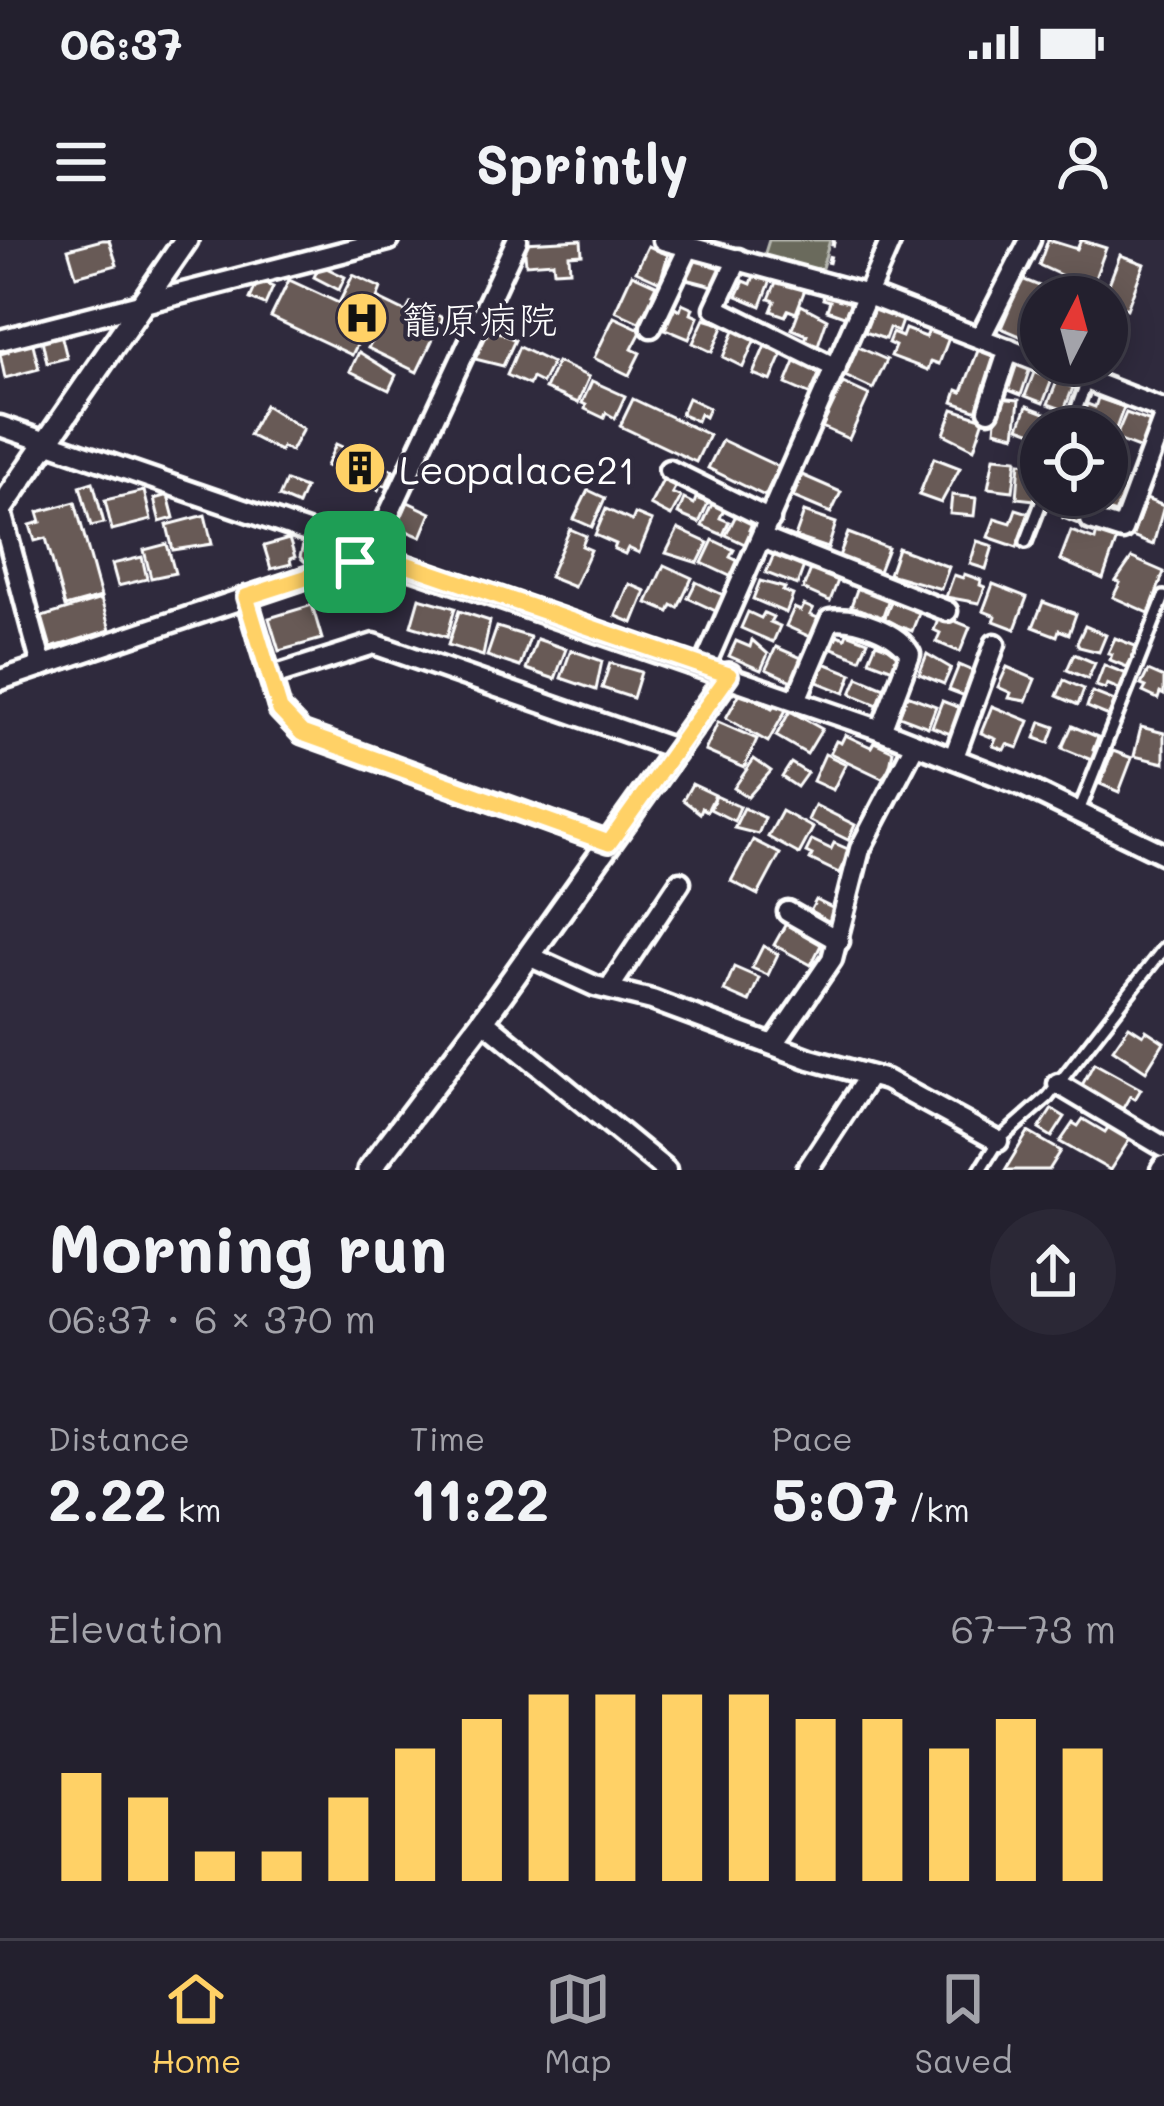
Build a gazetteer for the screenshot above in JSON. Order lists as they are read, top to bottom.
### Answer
{
  "places": {
    "hospital": ["籠原病院"],
    "building": ["Leopalace21"]
  },
  "north": "top",
  "page": {
    "status": "06:37",
    "header": "Sprintly",
    "heading": ["Morning run", "06:37 · 6 × 370 m"],
    "stats": [
      ["Distance", "2.22 km"],
      ["Time", "11:22"],
      ["Pace", "5:07 /km"]
    ],
    "chart": ["Elevation", "67–73 m"],
    "tabs": ["Home", "Map", "Saved"]
  }
}
